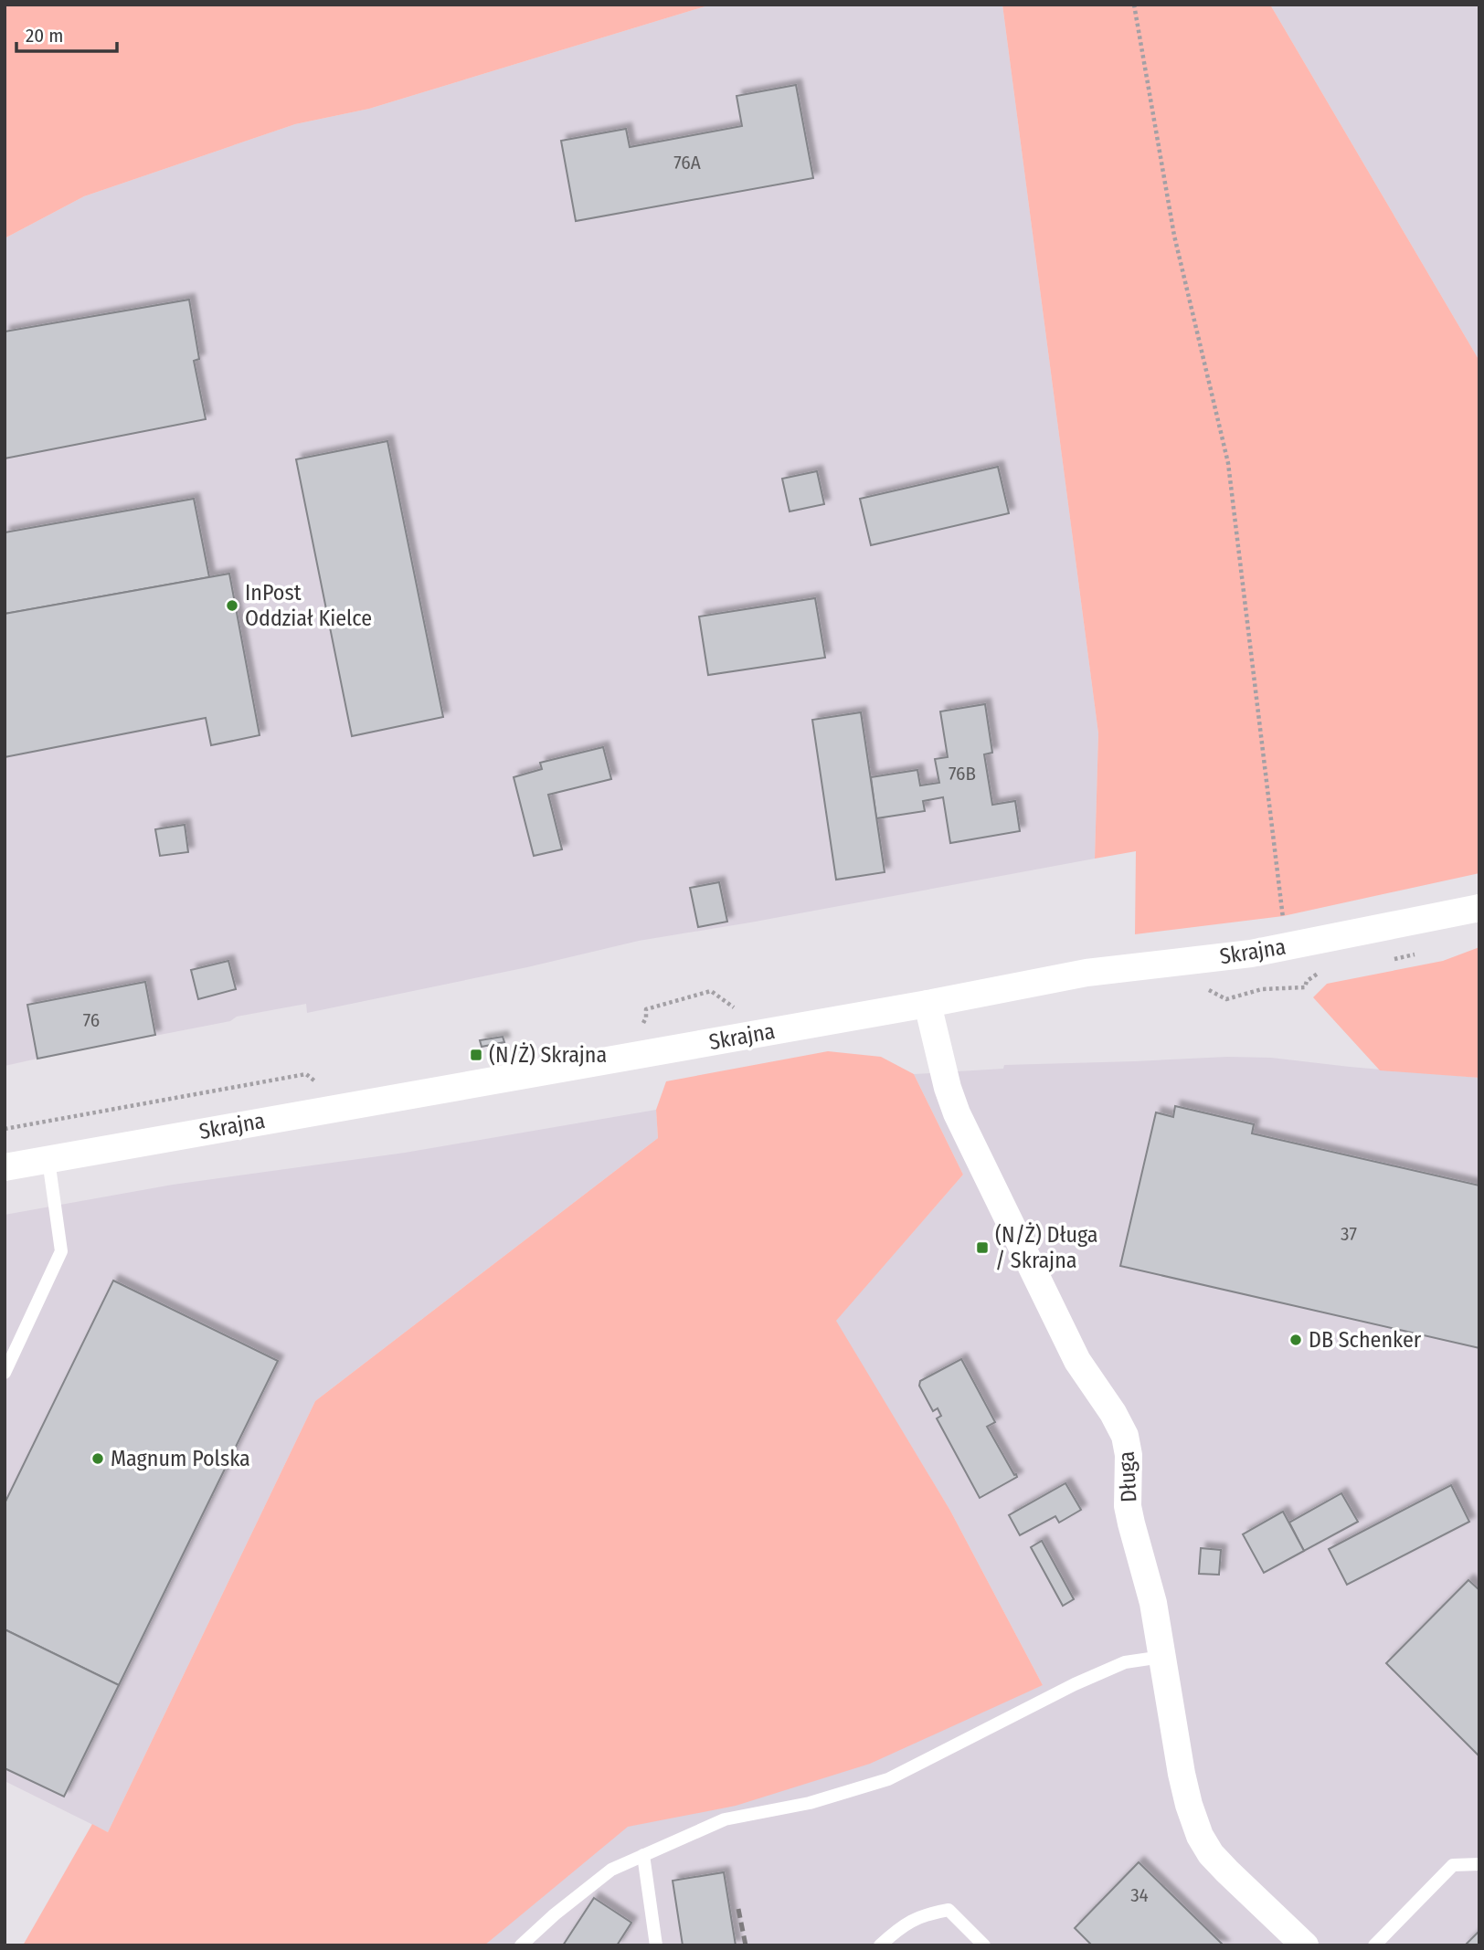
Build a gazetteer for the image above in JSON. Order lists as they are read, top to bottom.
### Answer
{
  "streets": {
    "street": ["Skrajna", "Długa"]
  },
  "crossings": [
    ["Skrajna", "Długa"]
  ],
  "places": {
    "other": ["InPost Oddział Kielce", "DB Schenker", "Magnum Polska"],
    "transit": ["(N/Ż) Skrajna", "(N/Ż) Długa / Skrajna"]
  },
  "house_numbers": [
    "76A",
    "76B",
    "76",
    "37",
    "34"
  ],
  "scale_bar": "20 m"
}
